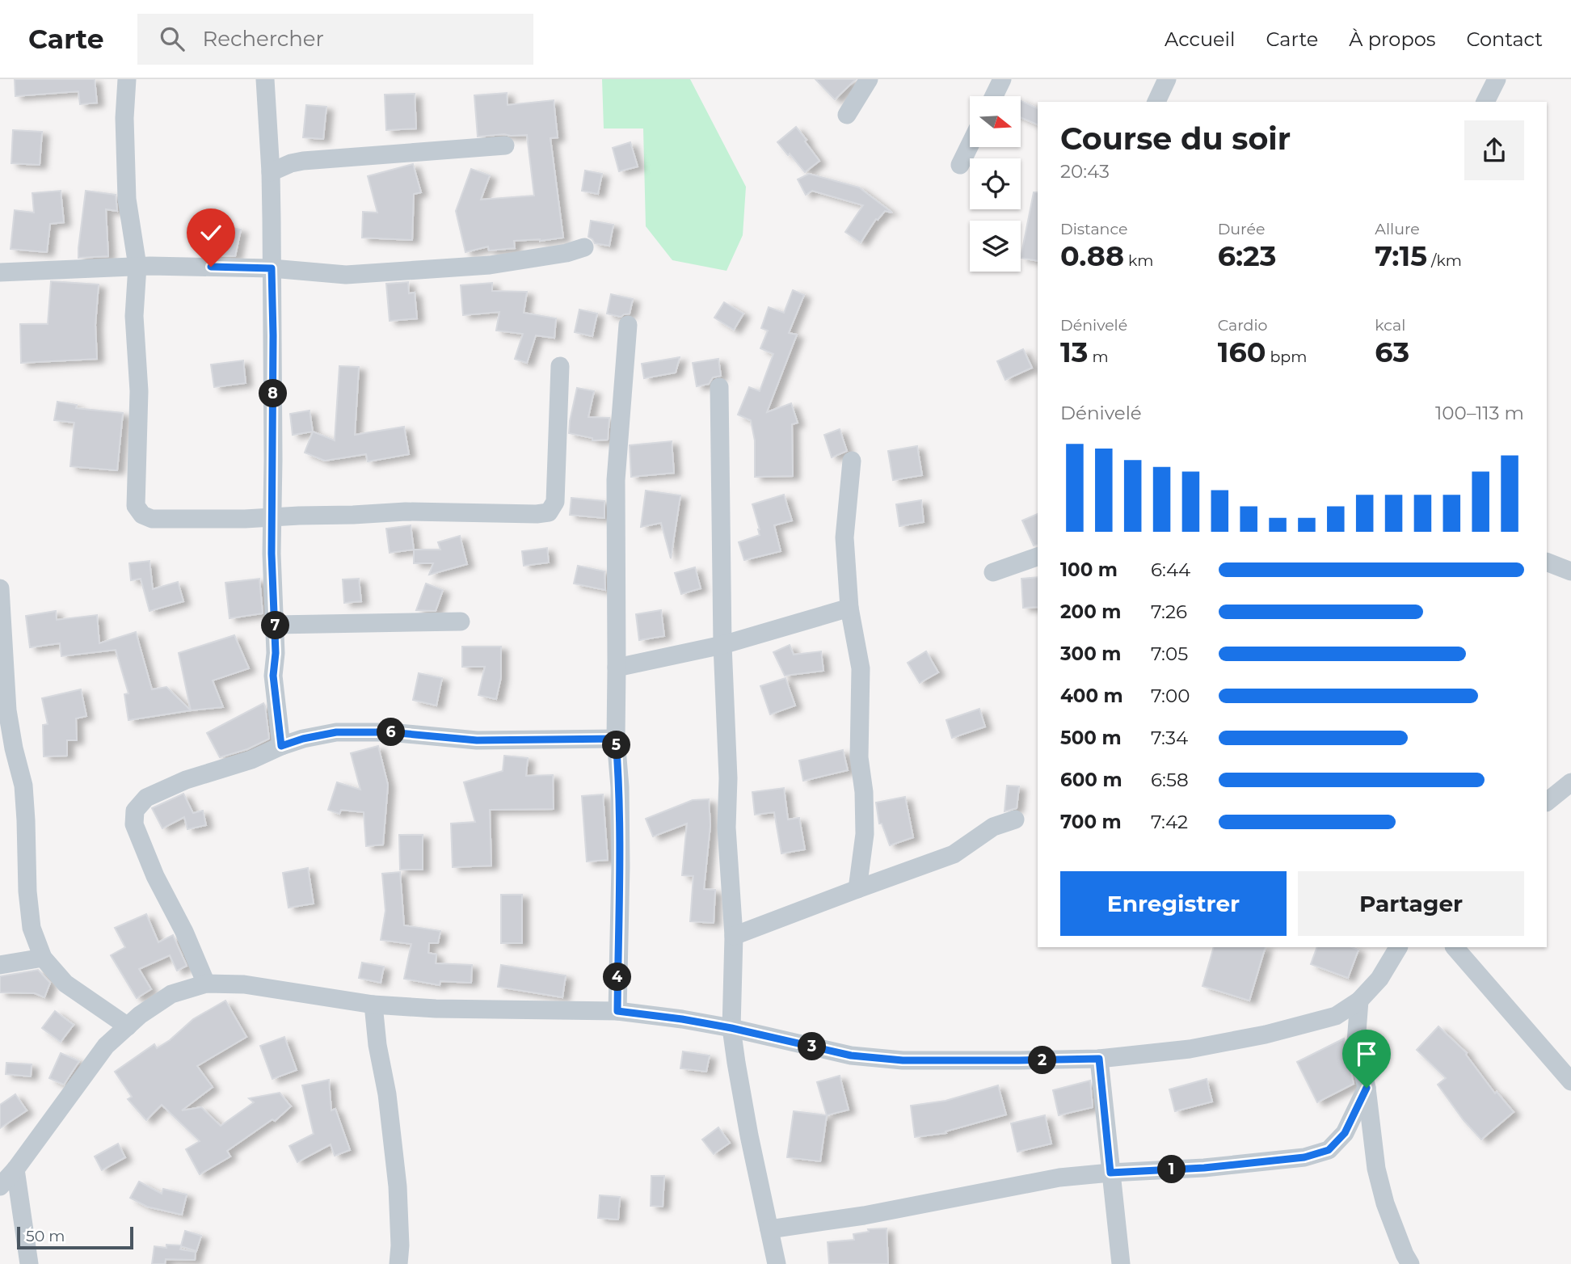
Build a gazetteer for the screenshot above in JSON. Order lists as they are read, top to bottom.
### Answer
{
  "scale_bar": "50 m",
  "north": "right",
  "page": {
    "header": "Carte",
    "search": "Rechercher",
    "nav": [
      "Accueil",
      "Carte",
      "À propos",
      "Contact"
    ],
    "heading": ["Course du soir", "20:43"],
    "stats": [
      ["Distance", "0.88 km"],
      ["Durée", "6:23"],
      ["Allure", "7:15 /km"],
      ["Dénivelé", "13 m"],
      ["Cardio", "160 bpm"],
      ["kcal", "63"]
    ],
    "pins": [
      "8",
      "7",
      "6",
      "5",
      "4",
      "3",
      "2",
      "1"
    ],
    "chart": ["Dénivelé", "100–113 m"],
    "list": [
      {
        "name": "100 m",
        "note": "6:44"
      },
      {
        "name": "200 m",
        "note": "7:26"
      },
      {
        "name": "300 m",
        "note": "7:05"
      },
      {
        "name": "400 m",
        "note": "7:00"
      },
      {
        "name": "500 m",
        "note": "7:34"
      },
      {
        "name": "600 m",
        "note": "6:58"
      },
      {
        "name": "700 m",
        "note": "7:42"
      }
    ],
    "buttons": ["Enregistrer", "Partager"],
    "scale": "50 m"
  }
}
